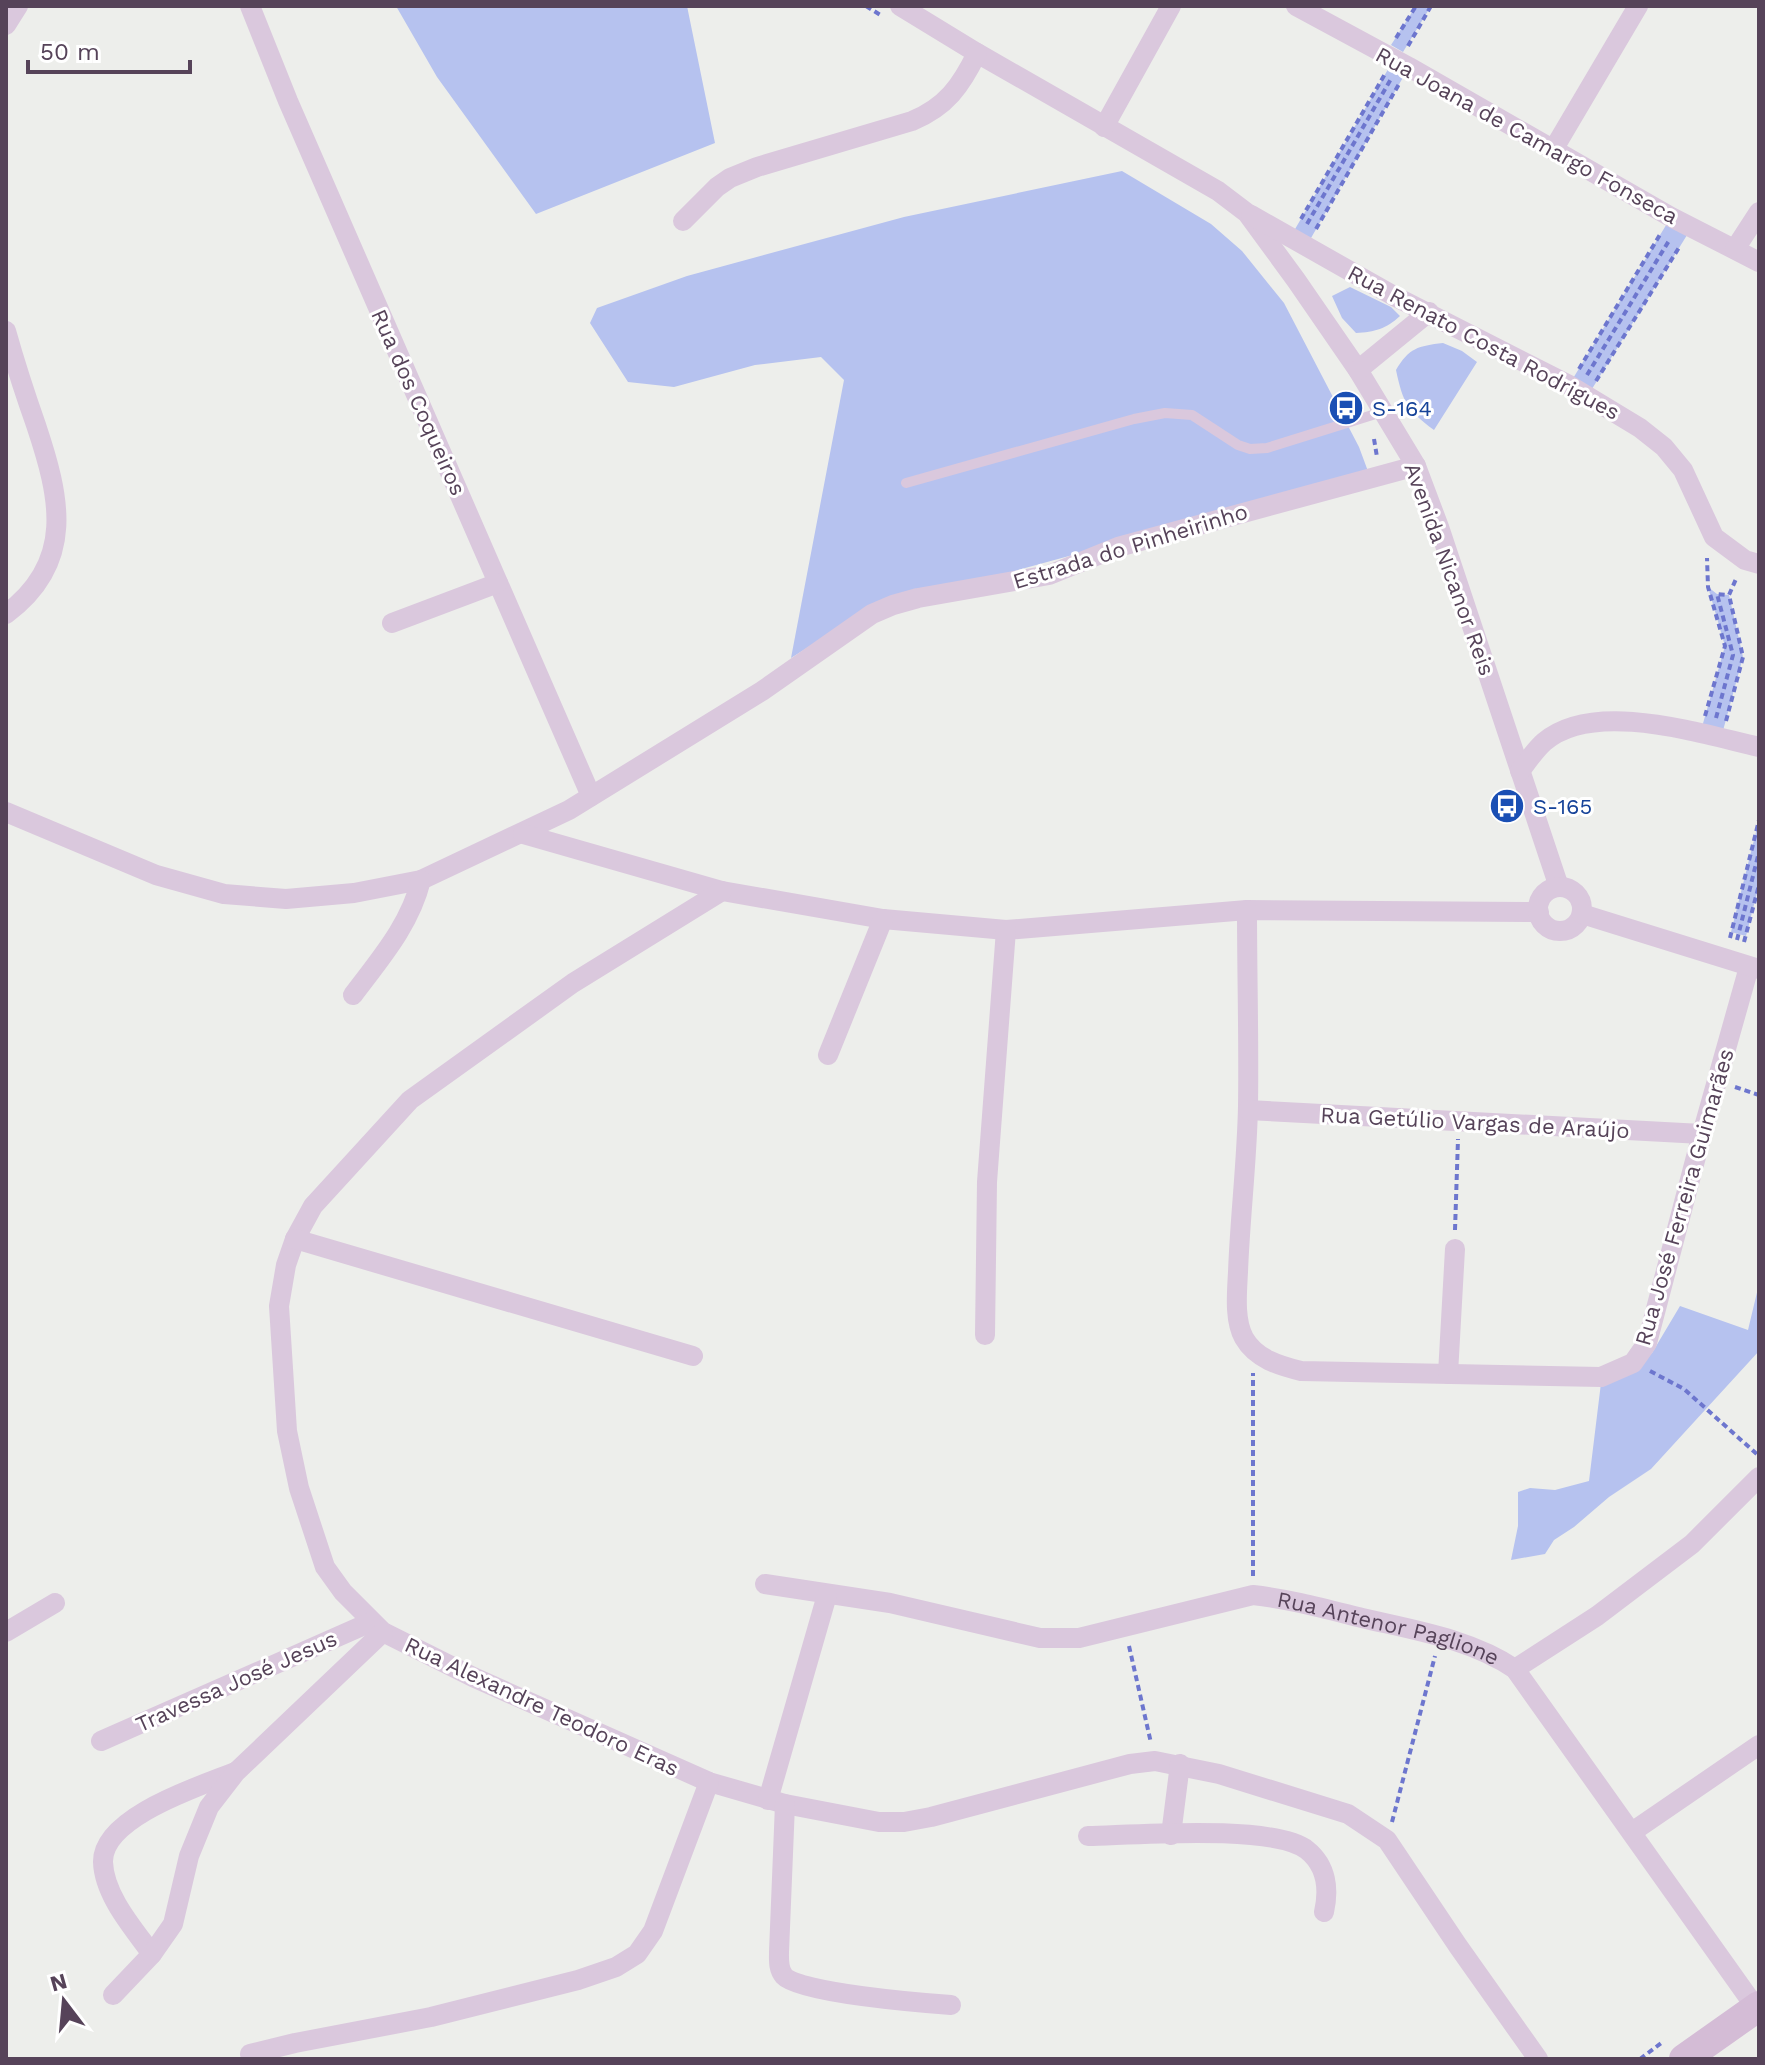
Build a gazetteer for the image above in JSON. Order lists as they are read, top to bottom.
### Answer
{
  "streets": {
    "main road": ["Rua Antenor Paglione"],
    "street": [
      "Rua Joana de Camargo Fonseca",
      "Rua Renato Costa Rodrigues",
      "Rua dos Coqueiros",
      "Estrada do Pinheirinho",
      "Avenida Nicanor Reis",
      "Rua Getúlio Vargas de Araújo",
      "Rua José Ferreira Guimarães",
      "Travessa José Jesus",
      "Rua Alexandre Teodoro Eras"
    ]
  },
  "crossings": [
    ["Rua Renato Costa Rodrigues", "Avenida Nicanor Reis"],
    ["Rua dos Coqueiros", "Estrada do Pinheirinho"],
    ["Estrada do Pinheirinho", "Avenida Nicanor Reis"],
    ["Rua Getúlio Vargas de Araújo", "Rua José Ferreira Guimarães"],
    ["Travessa José Jesus", "Rua Alexandre Teodoro Eras"]
  ],
  "places": {
    "bus stop": ["S-164", "S-165"]
  },
  "scale_bar": "50 m",
  "north": "top"
}
